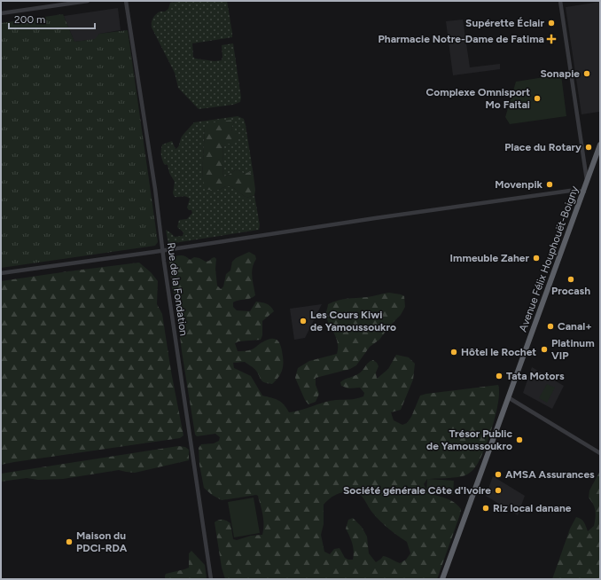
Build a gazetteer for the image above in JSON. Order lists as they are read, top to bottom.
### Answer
{
  "streets": {
    "highway": ["Avenue Félix Houphouët-Boigny"],
    "street": ["Rue de la Fondation"]
  },
  "places": {
    "other": [
      "Supérette Éclair",
      "Sonapie",
      "Complexe Omnisport Mo Faitai",
      "Place du Rotary",
      "Movenpik",
      "Immeuble Zaher",
      "Procash",
      "Les Cours Kiwi de Yamoussoukro",
      "Canal+",
      "Platinum VIP",
      "Hôtel le Rochet",
      "Tata Motors",
      "Trésor Public de Yamoussoukro",
      "AMSA Assurances",
      "Société générale Côte d'Ivoire",
      "Riz local danane",
      "Maison du PDCI-RDA"
    ],
    "health": ["Pharmacie Notre-Dame de Fatima"]
  },
  "scale_bar": "200 m"
}
